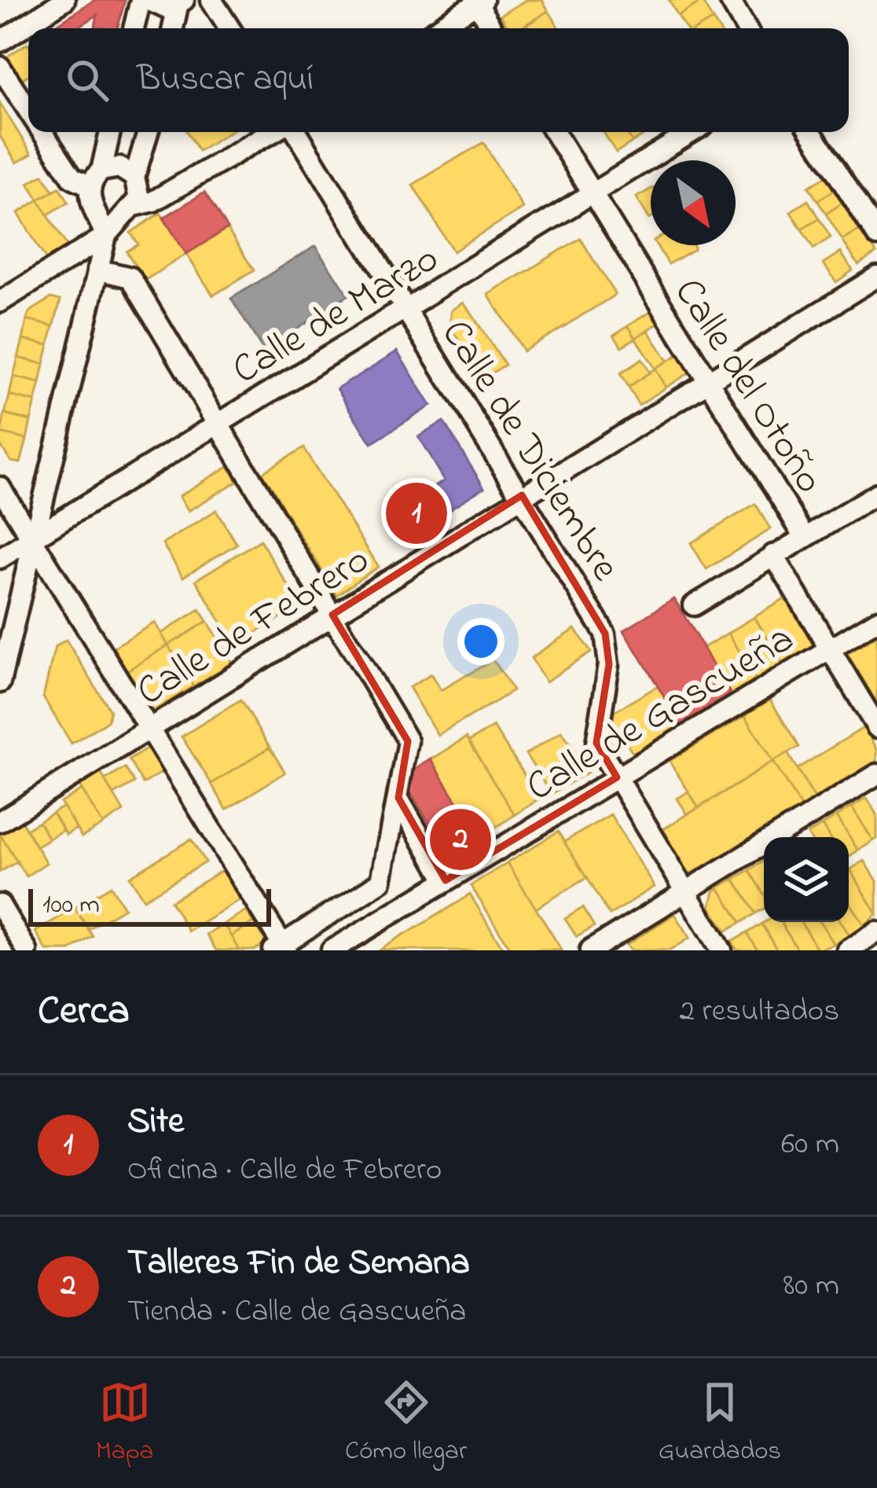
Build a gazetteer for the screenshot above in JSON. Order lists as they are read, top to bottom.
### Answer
{
  "streets": {
    "street": [
      "Calle de Marzo",
      "Calle del Otoño",
      "Calle de Diciembre",
      "Calle de Febrero",
      "Calle de Gascueña"
    ]
  },
  "crossings": [
    ["Calle de Marzo", "Calle del Otoño"],
    ["Calle de Marzo", "Calle de Diciembre"],
    ["Calle del Otoño", "Calle de Febrero"],
    ["Calle de Diciembre", "Calle de Febrero"],
    ["Calle de Diciembre", "Calle de Gascueña"]
  ],
  "scale_bar": "100 m",
  "north": "bottom right",
  "page": {
    "search": "Buscar aquí",
    "pins": ["1", "2"],
    "scale": "100 m",
    "heading": ["Cerca", "2 resultados"],
    "list": [
      {
        "mark": "1",
        "name": "Site",
        "note": "Oficina · Calle de Febrero",
        "value": "60 m"
      },
      {
        "mark": "2",
        "name": "Talleres Fin de Semana",
        "note": "Tienda · Calle de Gascueña",
        "value": "80 m"
      }
    ],
    "nav": ["Mapa", "Cómo llegar", "Guardados"]
  }
}
